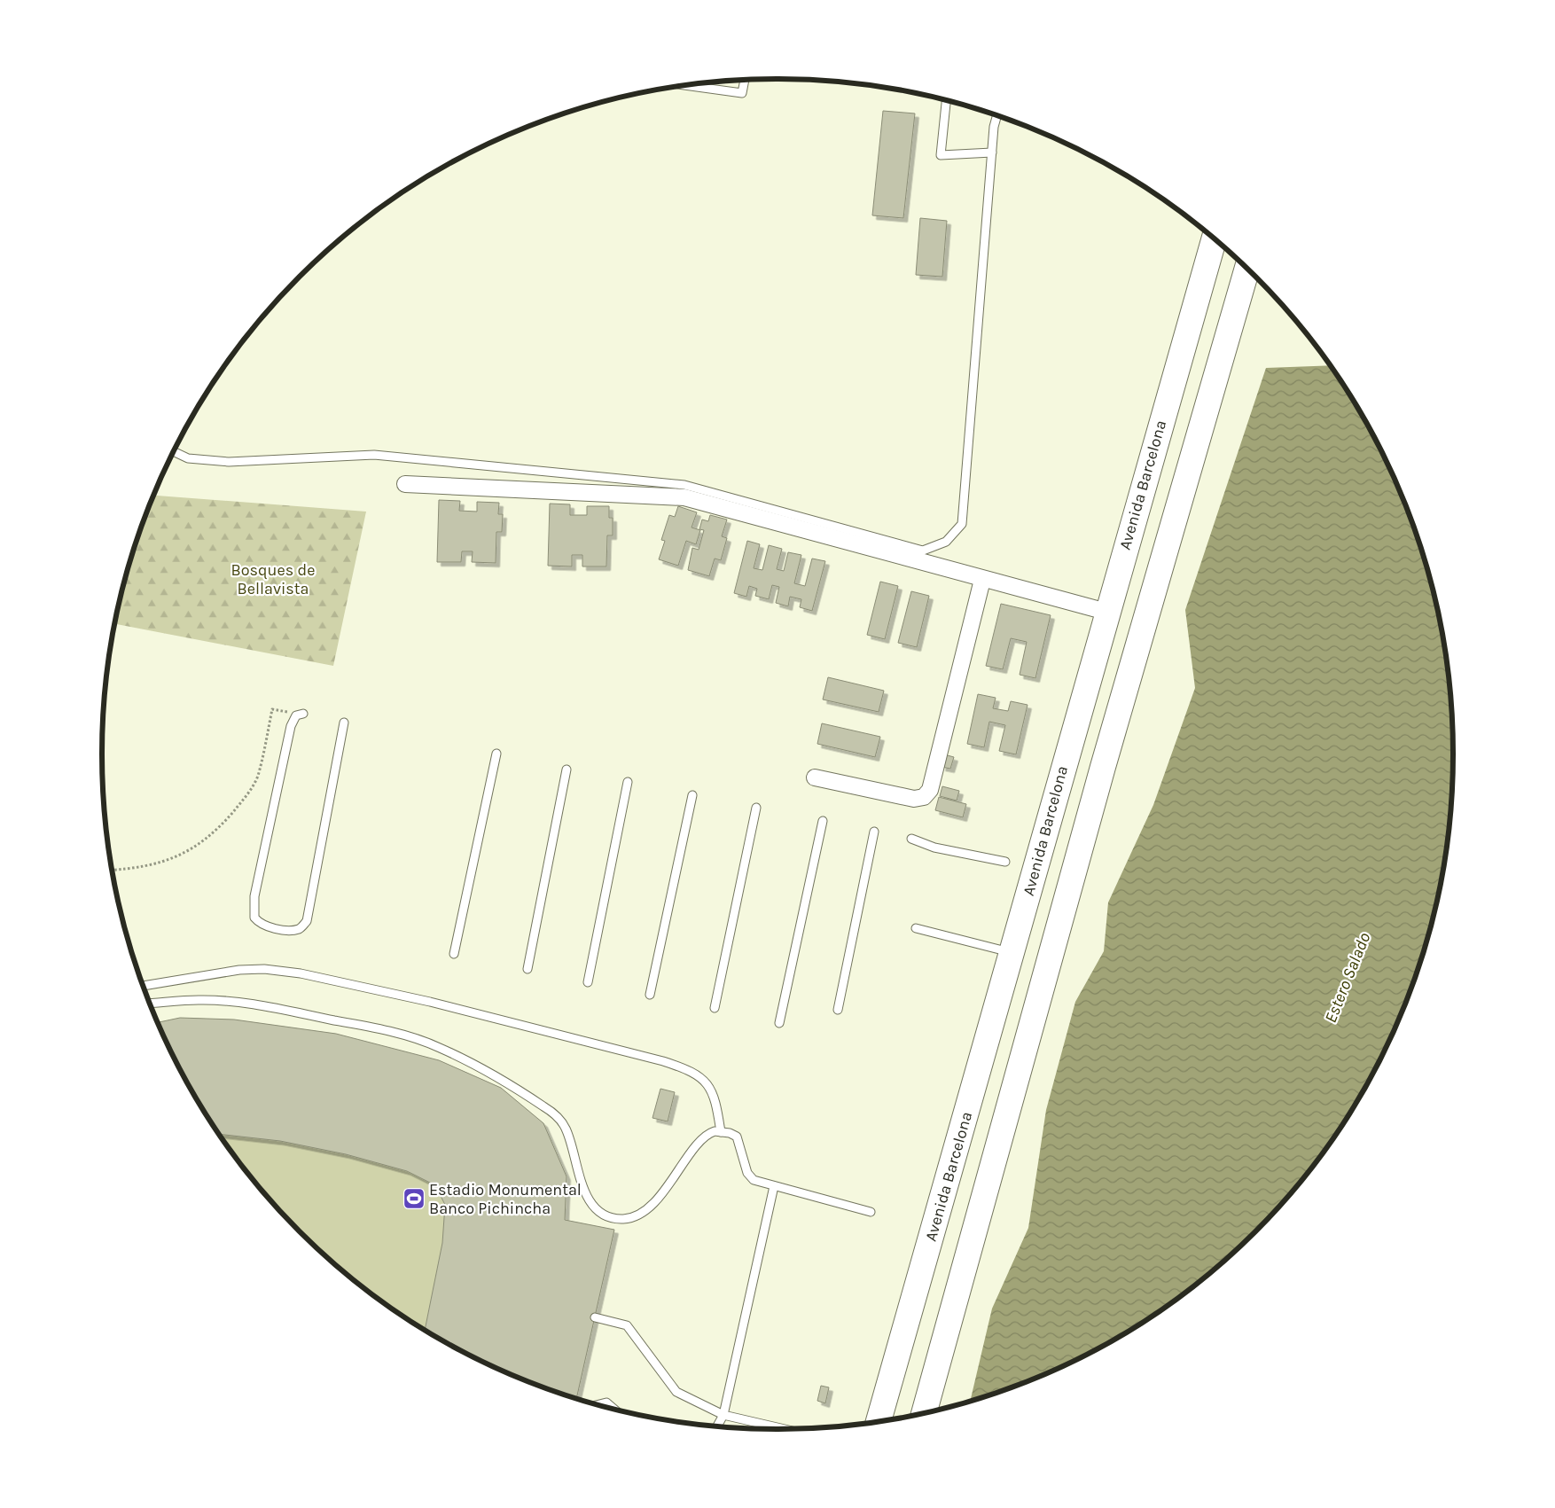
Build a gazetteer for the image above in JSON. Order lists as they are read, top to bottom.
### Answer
{
  "streets": {
    "main road": ["Avenida Barcelona"]
  },
  "water": ["Estero Salado"],
  "parks": ["Bosques de Bellavista"],
  "places": {
    "sports": ["Estadio Monumental Banco Pichincha"]
  }
}
